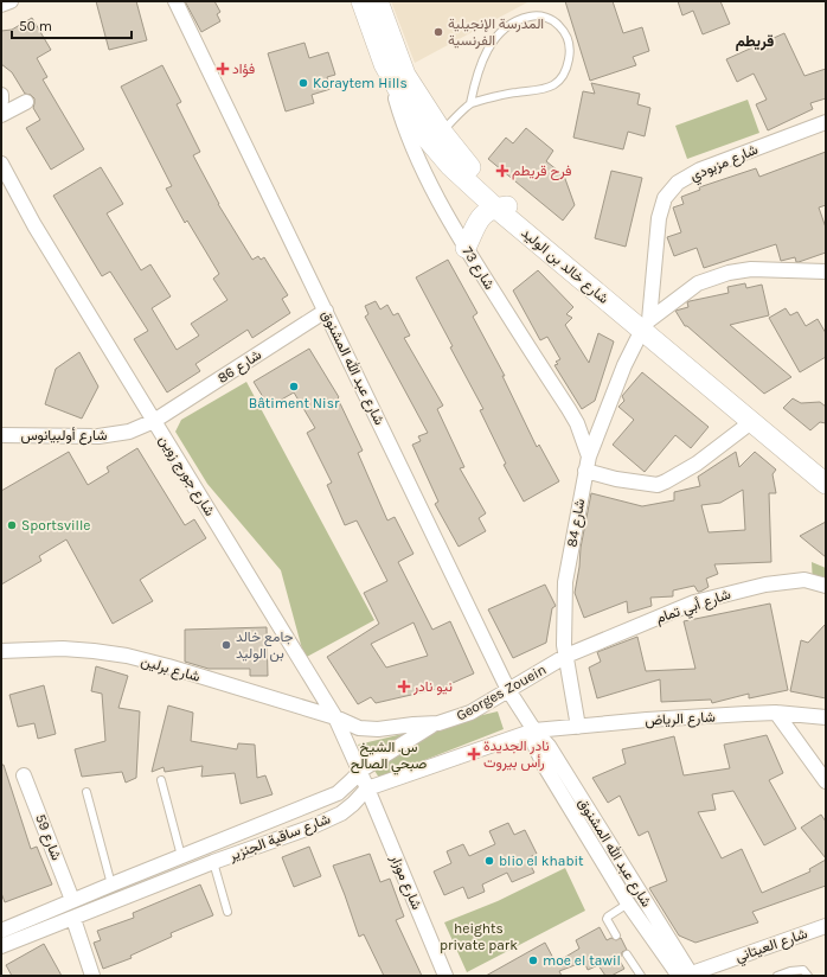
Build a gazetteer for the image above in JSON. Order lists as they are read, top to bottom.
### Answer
{
  "streets": {
    "main road": ["شارع خالد بن الوليد"],
    "street": [
      "شارع مزبودي",
      "شارع 73",
      "شارع 86",
      "شارع عبد الله المشنوق",
      "شارع أولبيانوس",
      "شارع جورج زوين",
      "شارع 84",
      "شارع أبي تمام",
      "شارع برلين",
      "Georges Zouein",
      "شارع الرياض",
      "شارع 59",
      "شارع ساقية الجنزير",
      "شارع موزار",
      "شارع العيتاني"
    ]
  },
  "crossings": [
    ["شارع مزبودي", "شارع خالد بن الوليد"],
    ["شارع مزبودي", "شارع 84"],
    ["شارع خالد بن الوليد", "شارع 73"],
    ["شارع خالد بن الوليد", "شارع 84"],
    ["شارع 73", "شارع 84"],
    ["شارع 86", "شارع عبد الله المشنوق"],
    ["شارع 86", "شارع أولبيانوس"],
    ["شارع 86", "شارع جورج زوين"],
    ["شارع عبد الله المشنوق", "Georges Zouein"],
    ["شارع عبد الله المشنوق", "شارع الرياض"],
    ["شارع عبد الله المشنوق", "شارع ساقية الجنزير"],
    ["شارع عبد الله المشنوق", "شارع العيتاني"],
    ["شارع أولبيانوس", "شارع جورج زوين"],
    ["شارع جورج زوين", "شارع برلين"],
    ["شارع جورج زوين", "Georges Zouein"],
    ["شارع جورج زوين", "شارع ساقية الجنزير"],
    ["شارع جورج زوين", "شارع موزار"],
    ["شارع 84", "شارع أبي تمام"],
    ["شارع 84", "Georges Zouein"],
    ["شارع 84", "شارع الرياض"],
    ["شارع أبي تمام", "Georges Zouein"],
    ["شارع برلين", "Georges Zouein"],
    ["Georges Zouein", "شارع ساقية الجنزير"],
    ["شارع الرياض", "شارع ساقية الجنزير"],
    ["شارع 59", "شارع ساقية الجنزير"],
    ["شارع ساقية الجنزير", "شارع موزار"]
  ],
  "districts": ["قريطم"],
  "parks": ["س. الشيخ صبحي الصالح", "heights private park"],
  "places": {
    "other": [
      "المدرسة الإنجيلية الفرنسية",
      "Koraytem Hills",
      "Bâtiment Nisr",
      "Sportsville",
      "جامع خالد بن الوليد",
      "blio el khabit",
      "moe el tawil"
    ],
    "health": [
      "فؤاد",
      "فرح قريطم",
      "نيو نادر",
      "نادر الجديدة رأس بيروت"
    ]
  },
  "scale_bar": "50 m"
}
